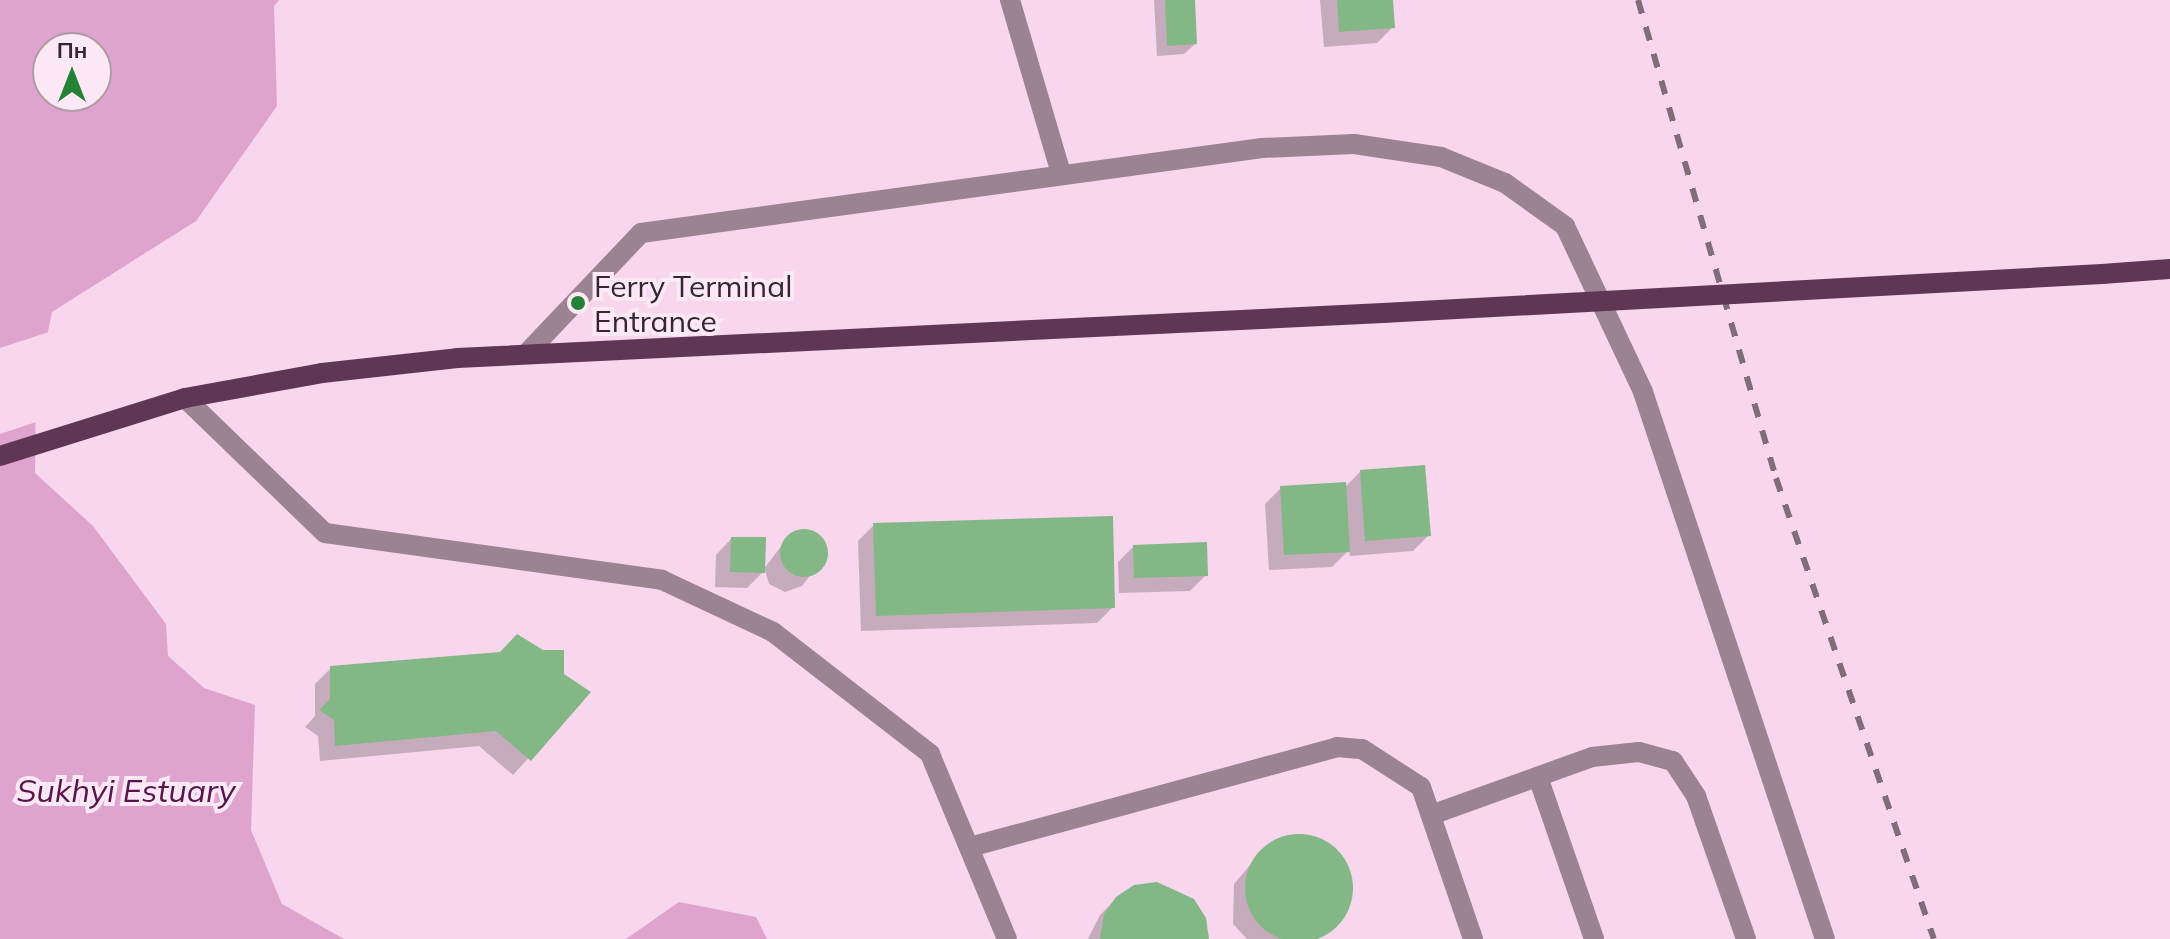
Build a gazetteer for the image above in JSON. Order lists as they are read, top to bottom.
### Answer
{
  "water": ["Sukhyi Estuary"],
  "places": ["Ferry Terminal Entrance"],
  "north": "top"
}
